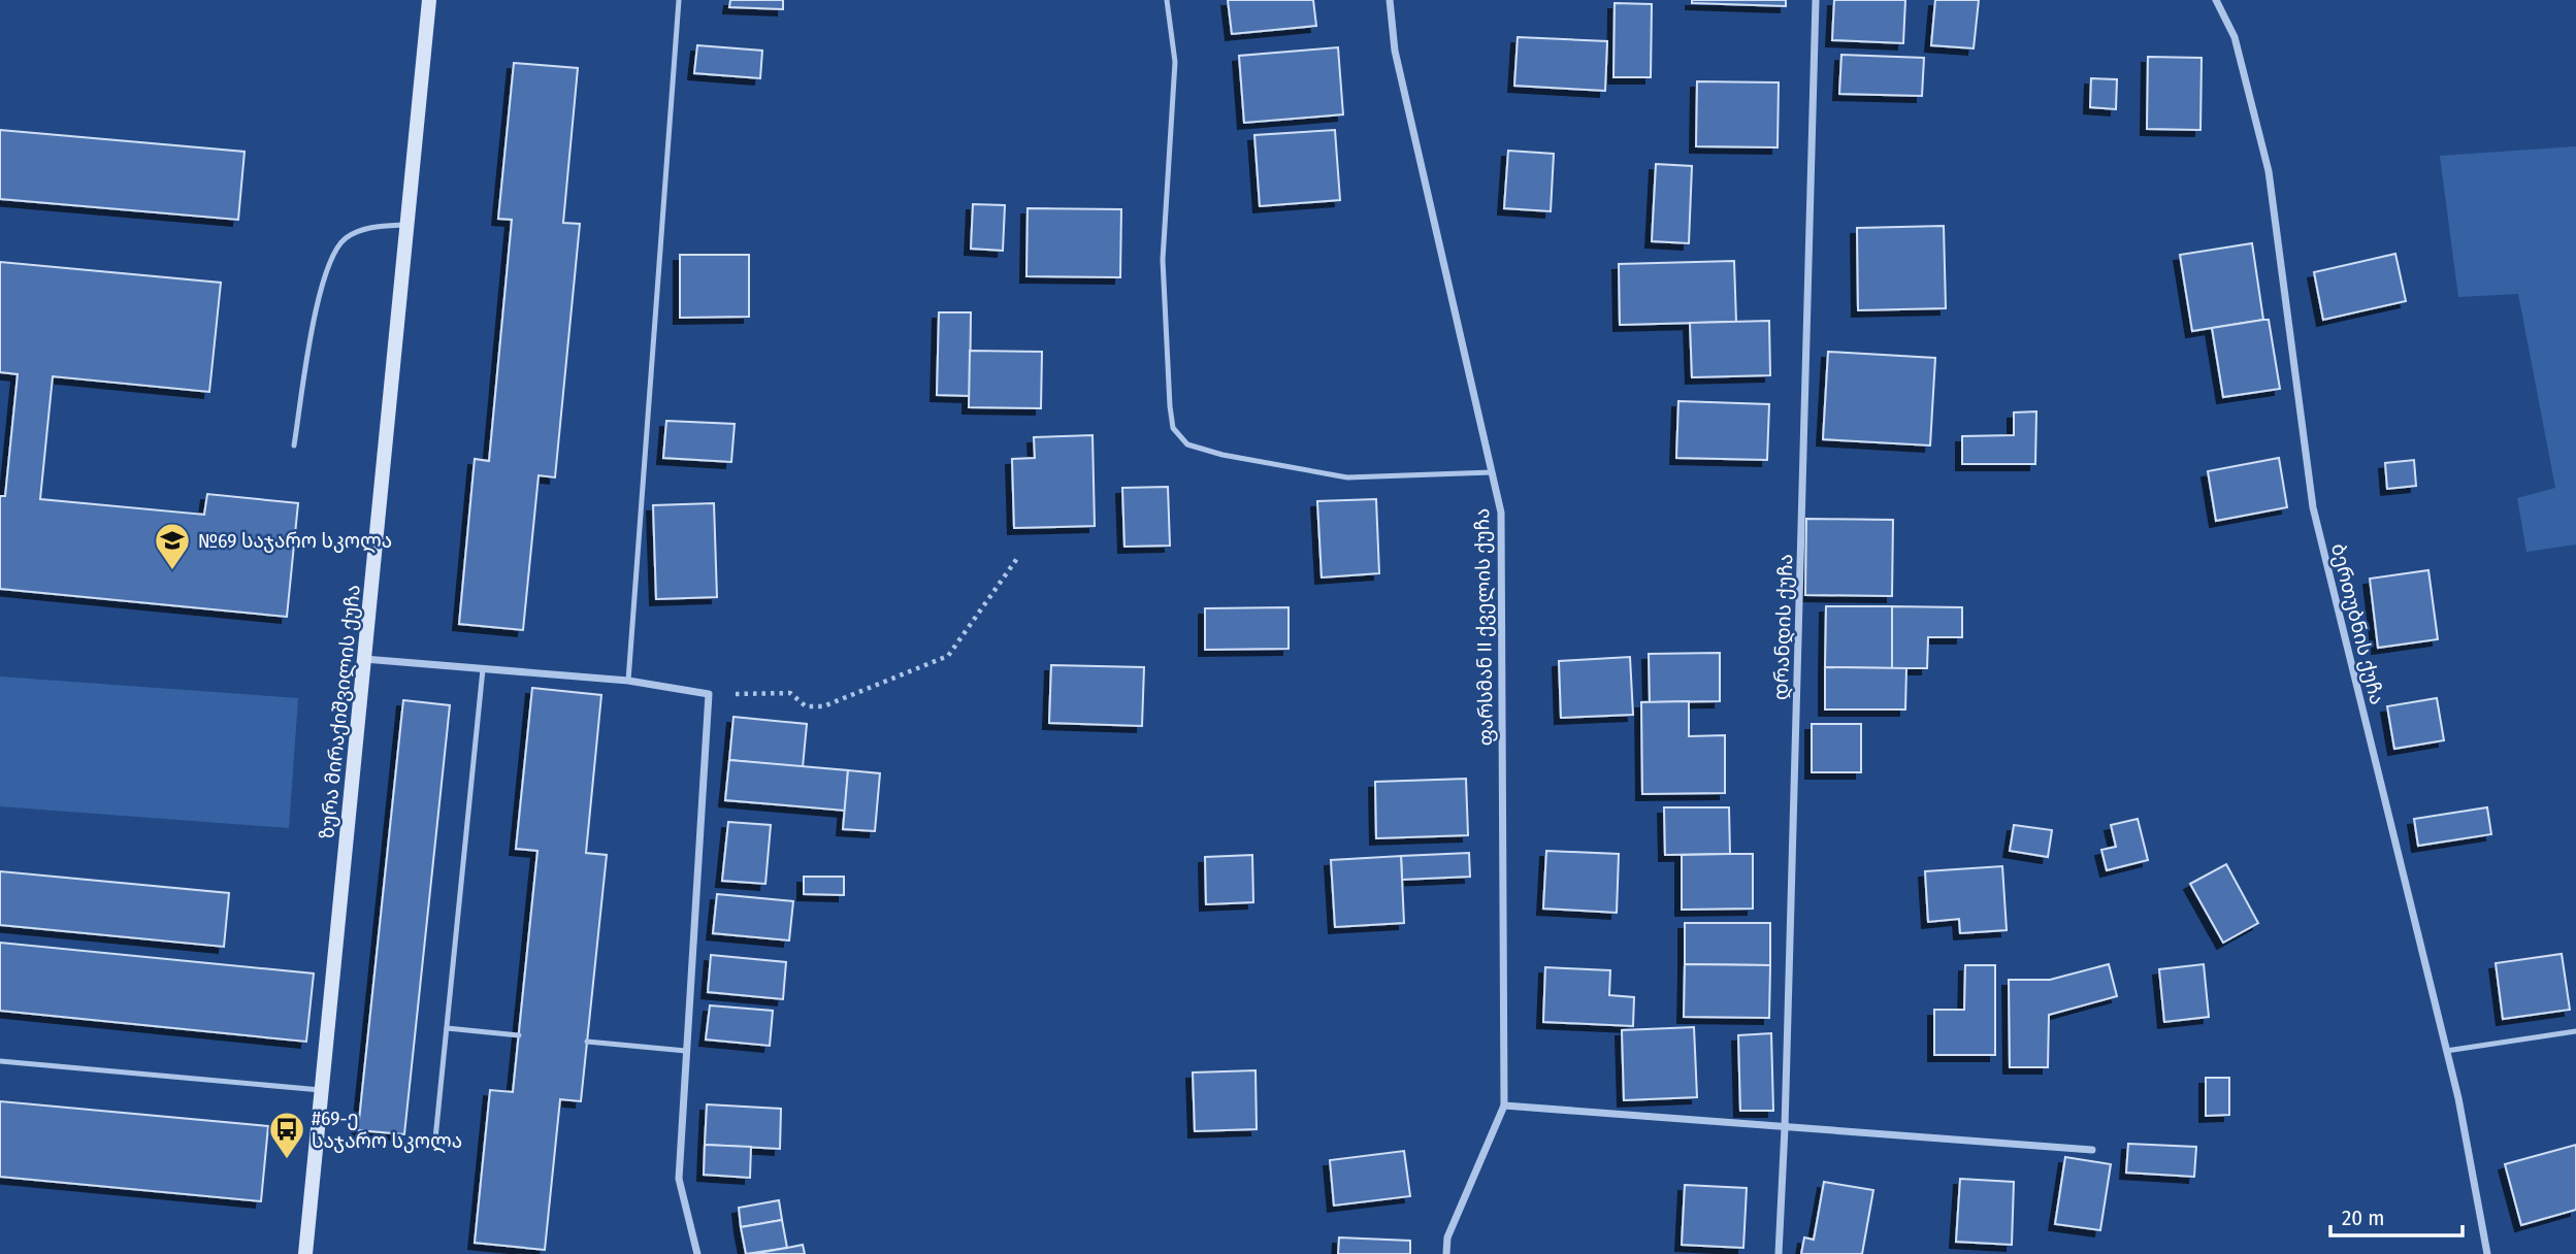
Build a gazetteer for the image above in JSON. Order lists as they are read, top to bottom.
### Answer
{
  "streets": {
    "street": [
      "ბერთუბნის ქუჩა",
      "ფარსმან II ქველის ქუჩა",
      "დრანდის ქუჩა",
      "ზურა მირაქიშვილის ქუჩა"
    ]
  },
  "places": {
    "school or university": ["№69 საჯარო სკოლა"],
    "bus stop": ["#69-ე საჯარო სკოლა"]
  },
  "scale_bar": "20 m"
}
